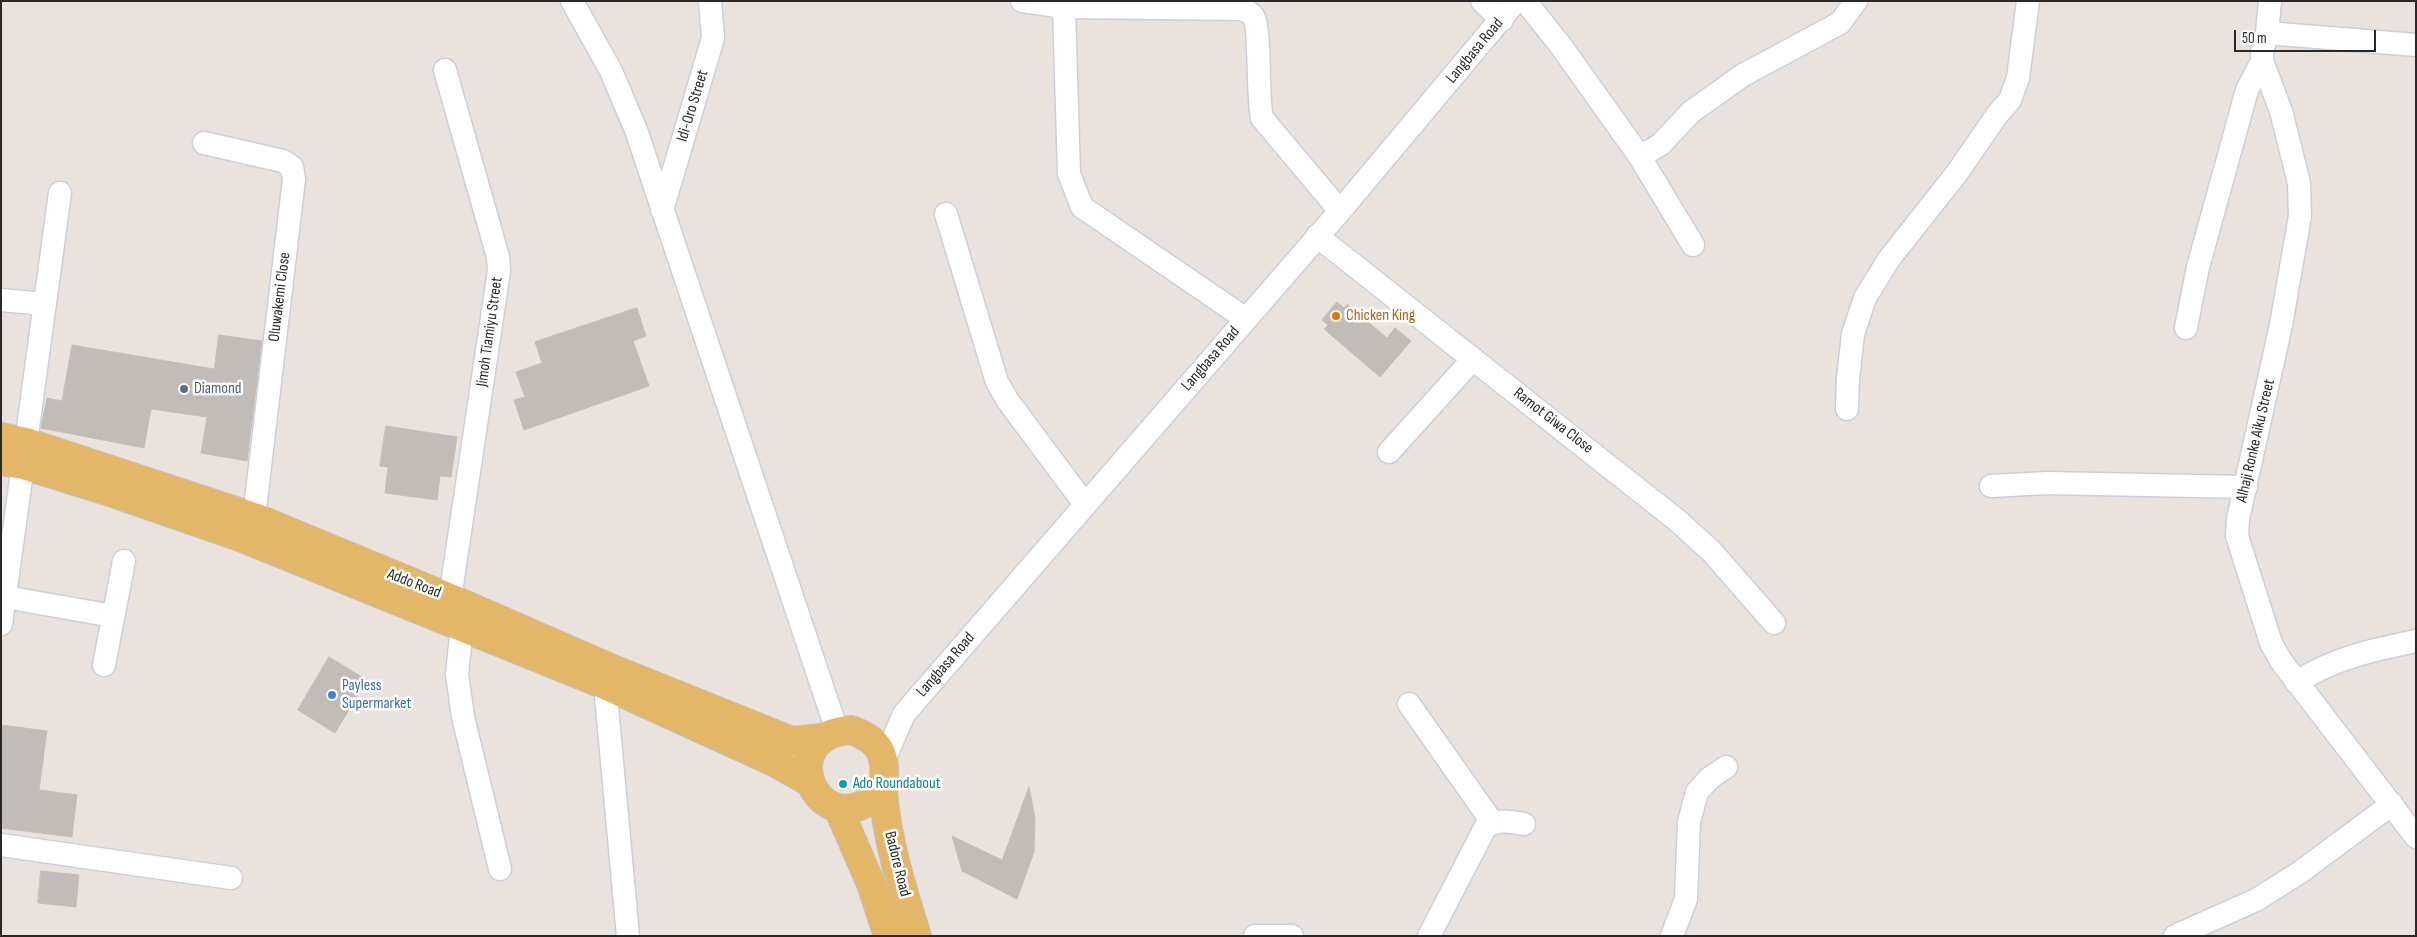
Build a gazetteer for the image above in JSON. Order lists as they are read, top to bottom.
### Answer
{
  "streets": {
    "main road": ["Addo Road", "Badore Road"],
    "street": [
      "Langbasa Road",
      "Idi-Oro Street",
      "Oluwakemi Close",
      "Jimoh Tiamiyu Street",
      "Ramot Giwa Close",
      "Alhaji Ronke Aiku Street"
    ]
  },
  "crossings": [
    ["Langbasa Road", "Ramot Giwa Close"],
    ["Oluwakemi Close", "Addo Road"],
    ["Jimoh Tiamiyu Street", "Addo Road"],
    ["Addo Road", "Badore Road"]
  ],
  "places": [
    "Chicken King",
    "Diamond",
    "Payless Supermarket",
    "Ado Roundabout"
  ],
  "scale_bar": "50 m"
}
